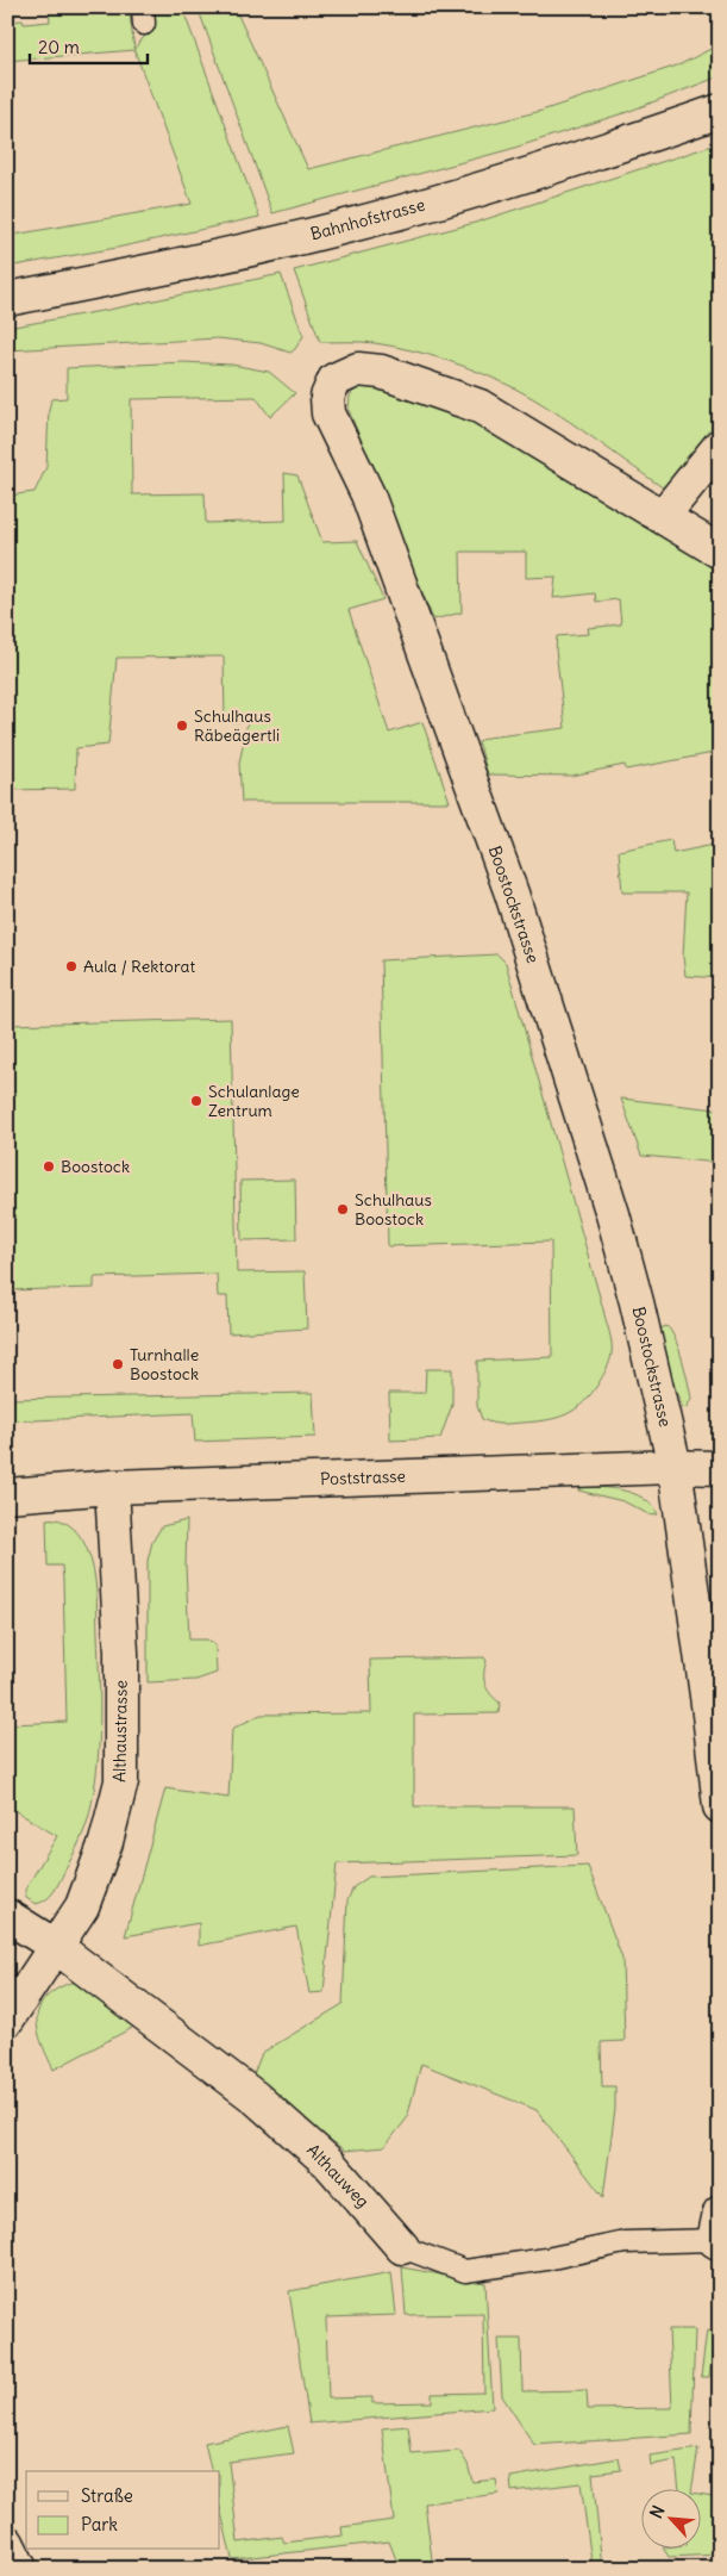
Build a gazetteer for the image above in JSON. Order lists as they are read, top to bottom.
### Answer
{
  "streets": {
    "street": [
      "Bahnhofstrasse",
      "Boostockstrasse",
      "Poststrasse",
      "Althaustrasse",
      "Althauweg"
    ]
  },
  "crossings": [
    ["Boostockstrasse", "Poststrasse"],
    ["Poststrasse", "Althaustrasse"],
    ["Althaustrasse", "Althauweg"]
  ],
  "places": [
    "Schulhaus Räbeägertli",
    "Aula / Rektorat",
    "Schulanlage Zentrum",
    "Boostock",
    "Schulhaus Boostock",
    "Turnhalle Boostock"
  ],
  "legend": ["Straße", "Park"],
  "scale_bar": "20 m",
  "north": "top left"
}
